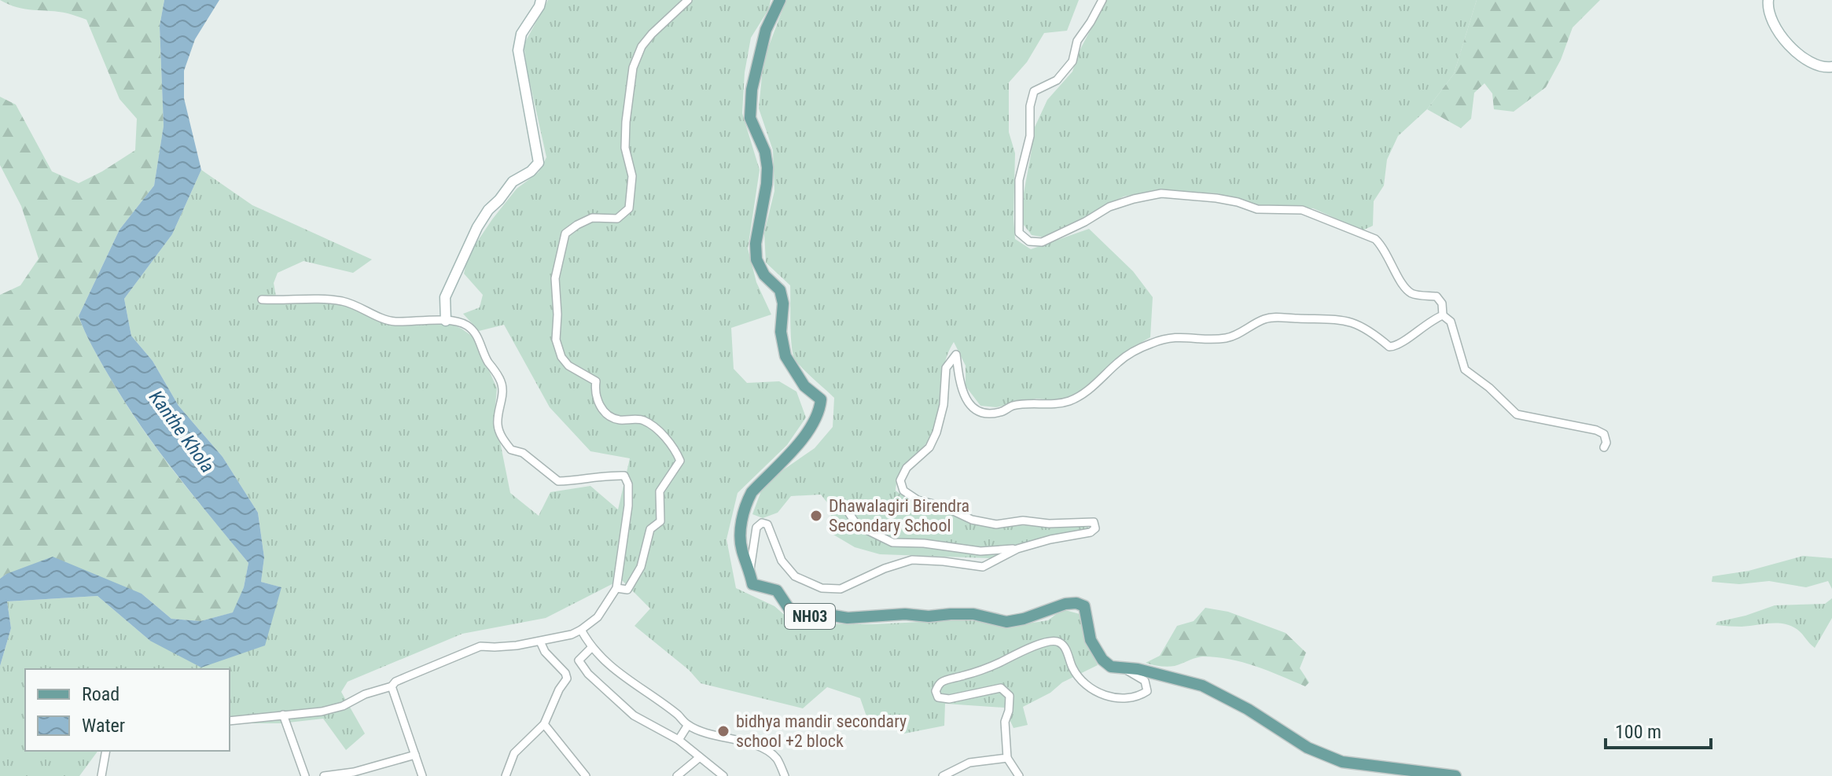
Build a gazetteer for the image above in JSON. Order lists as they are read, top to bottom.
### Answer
{
  "streets": {
    "main road": ["NH03"]
  },
  "water": ["Kanthe Khola"],
  "places": ["Dhawalagiri Birendra Secondary School", "bidhya mandir secondary school +2 block"],
  "legend": ["Road", "Water"],
  "scale_bar": "100 m"
}
